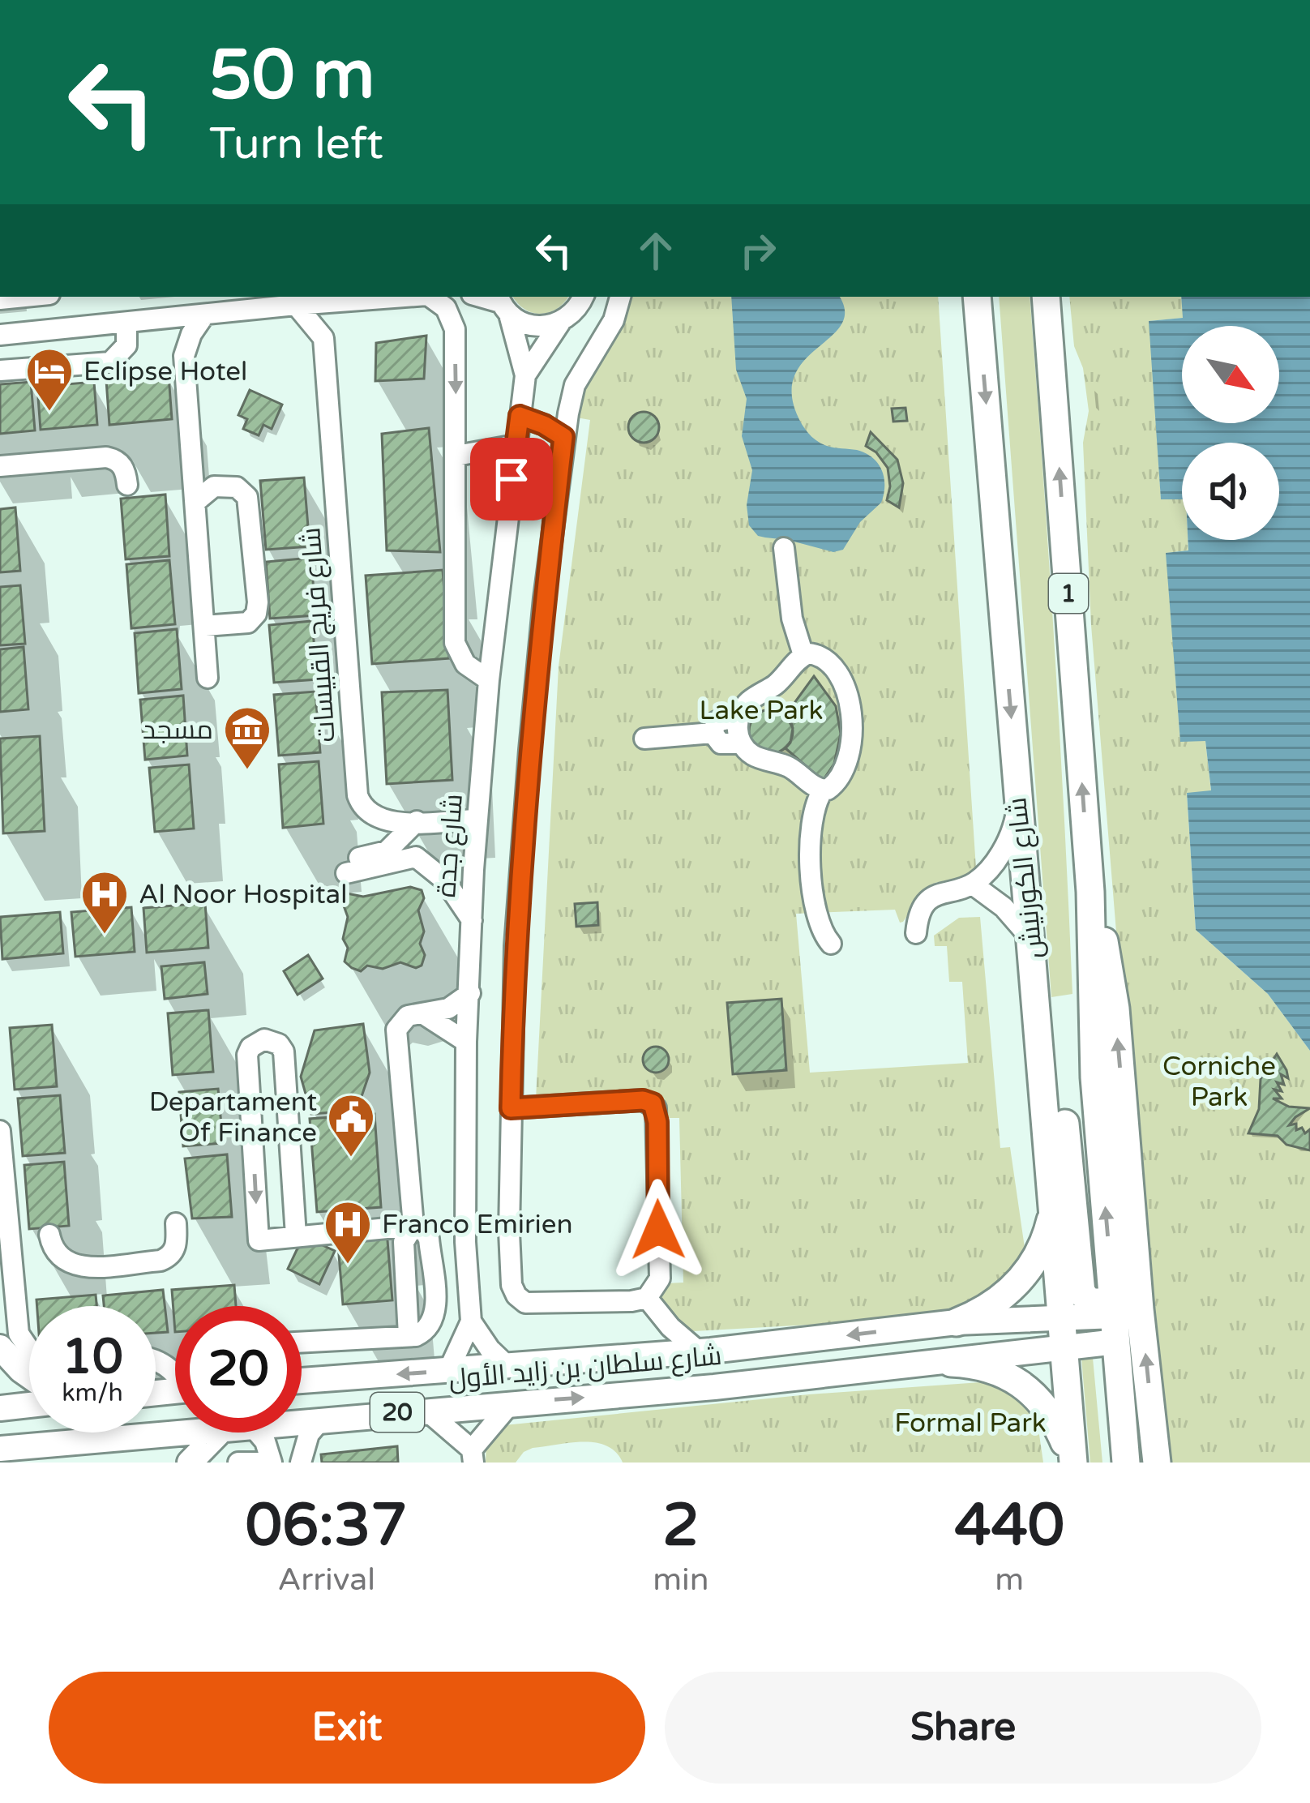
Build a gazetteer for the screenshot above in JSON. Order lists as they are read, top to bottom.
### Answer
{
  "streets": {
    "highway": ["1", "شارع الكورنيش"],
    "main road": ["شارع سلطان بن زايد الأول", "20"],
    "street": ["شارع فريج القبيسات", "شارع جدة"]
  },
  "crossings": [
    ["1", "شارع سلطان بن زايد الأول"],
    ["شارع فريج القبيسات", "شارع جدة"],
    ["شارع جدة", "شارع سلطان بن زايد الأول"],
    ["شارع الكورنيش", "شارع سلطان بن زايد الأول"]
  ],
  "parks": ["Lake Park", "Corniche Park", "Formal Park"],
  "places": {
    "hotel": ["Eclipse Hotel"],
    "museum": ["مسجد"],
    "hospital": ["Al Noor Hospital", "Franco Emirien"],
    "public building": ["Departament Of Finance"]
  },
  "north": "bottom right",
  "page": {
    "turn": ["50 m", "Turn left"],
    "speed": "10 km/h",
    "limit": "20",
    "eta": [
      "06:37",
      "Arrival",
      "2",
      "min",
      "440",
      "m"
    ],
    "buttons": ["Exit", "Share"]
  }
}
